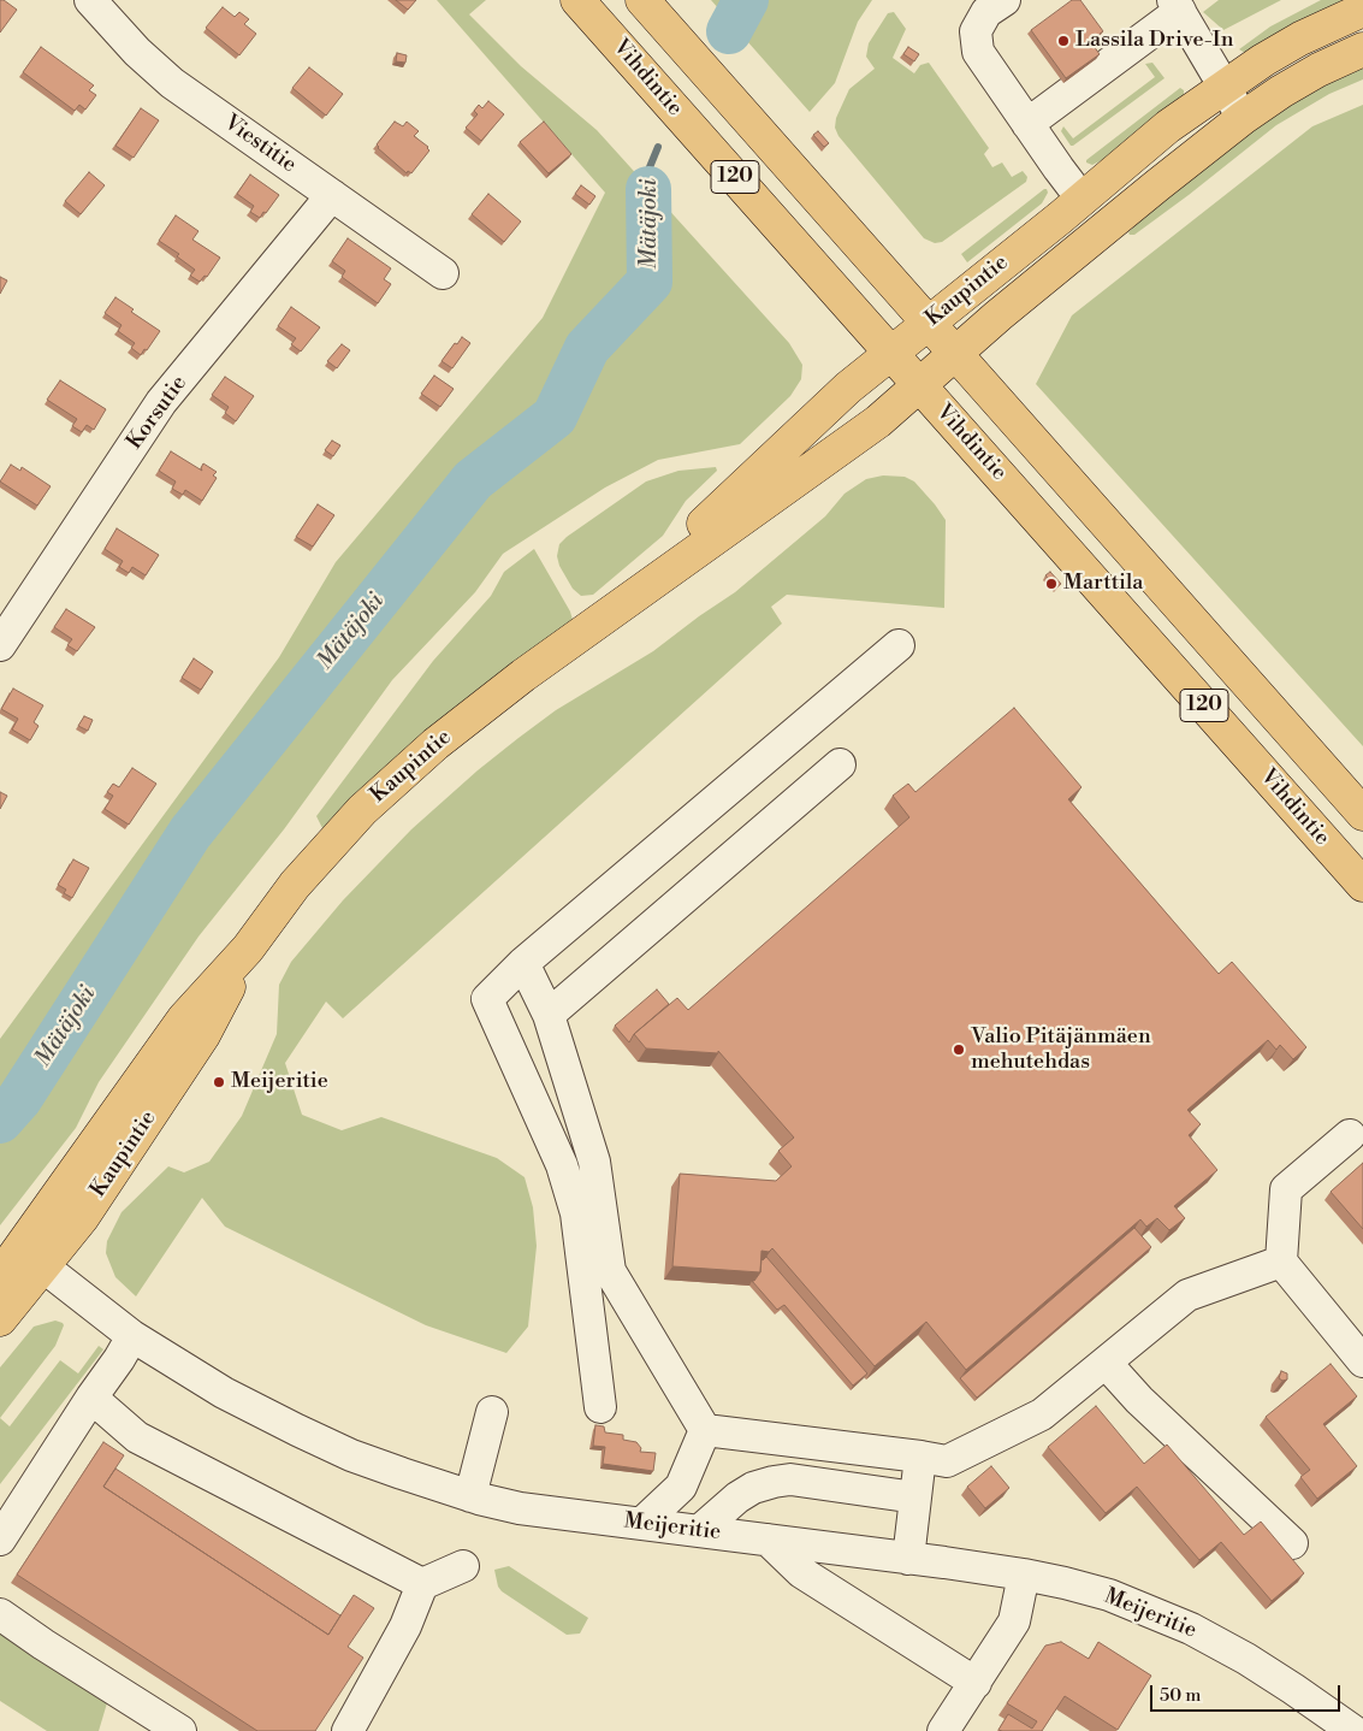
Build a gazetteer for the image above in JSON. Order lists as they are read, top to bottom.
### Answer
{
  "streets": {
    "main road": ["Vihdintie", "120", "Kaupintie"],
    "street": ["Viestitie", "Korsutie", "Meijeritie"]
  },
  "crossings": [
    ["Vihdintie", "Kaupintie"],
    ["Viestitie", "Korsutie"],
    ["120", "Kaupintie"],
    ["Kaupintie", "Meijeritie"]
  ],
  "water": ["Mätäjoki"],
  "places": [
    "Lassila Drive-In",
    "Marttila",
    "Valio Pitäjänmäen mehutehdas",
    "Meijeritie"
  ],
  "scale_bar": "50 m"
}
